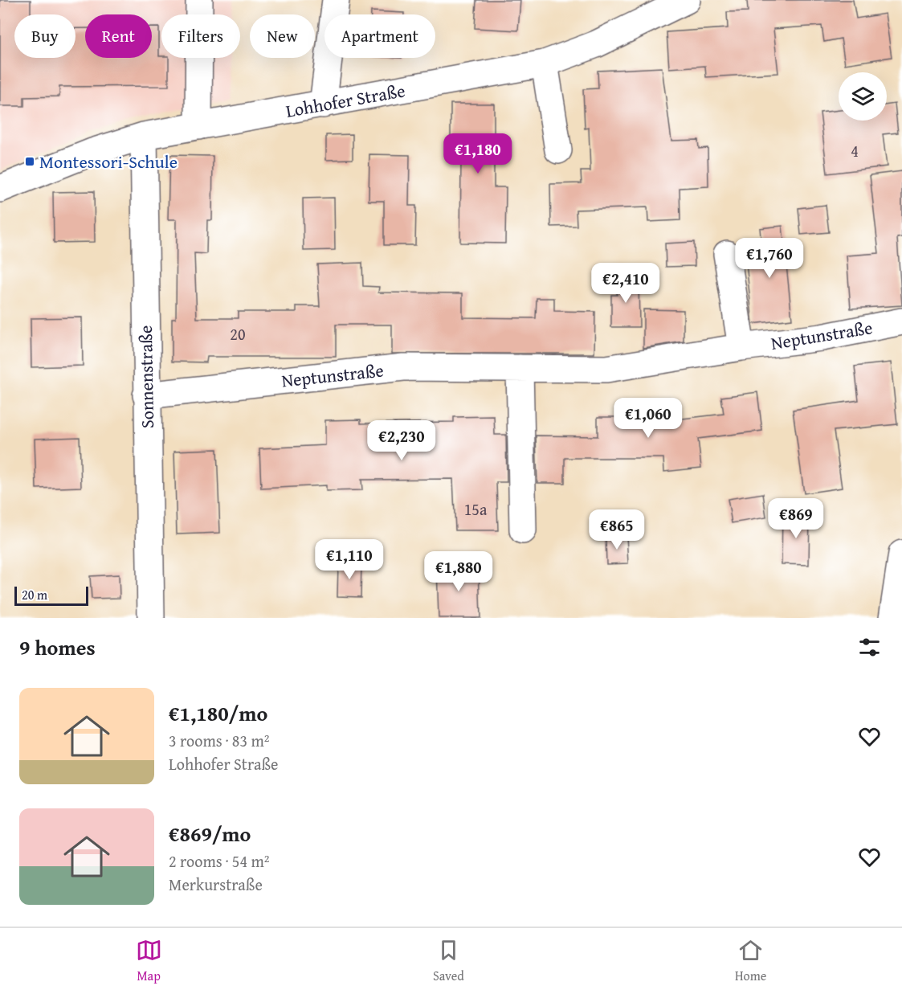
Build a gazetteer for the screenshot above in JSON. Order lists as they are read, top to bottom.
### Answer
{
  "streets": {
    "street": ["Lohhofer Straße", "Neptunstraße", "Sonnenstraße"]
  },
  "crossings": [
    ["Lohhofer Straße", "Sonnenstraße"],
    ["Neptunstraße", "Sonnenstraße"]
  ],
  "places": {
    "transit": ["Montessori-Schule"]
  },
  "house_numbers": ["4", "20", "15a"],
  "scale_bar": "20 m",
  "page": {
    "chip": [
      "Buy",
      "Rent",
      "Filters",
      "New",
      "Apartment"
    ],
    "price": [
      "€1,180",
      "€1,760",
      "€2,410",
      "€1,060",
      "€2,230",
      "€869",
      "€865",
      "€1,110",
      "€1,880"
    ],
    "scale": "20 m",
    "heading": "9 homes",
    "list": [
      {
        "name": "€1,180/mo",
        "note": "3 rooms · 83 m² · Lohhofer Straße"
      },
      {
        "name": "€869/mo",
        "note": "2 rooms · 54 m² · Merkurstraße"
      }
    ],
    "tabs": ["Map", "Saved", "Home"]
  }
}
